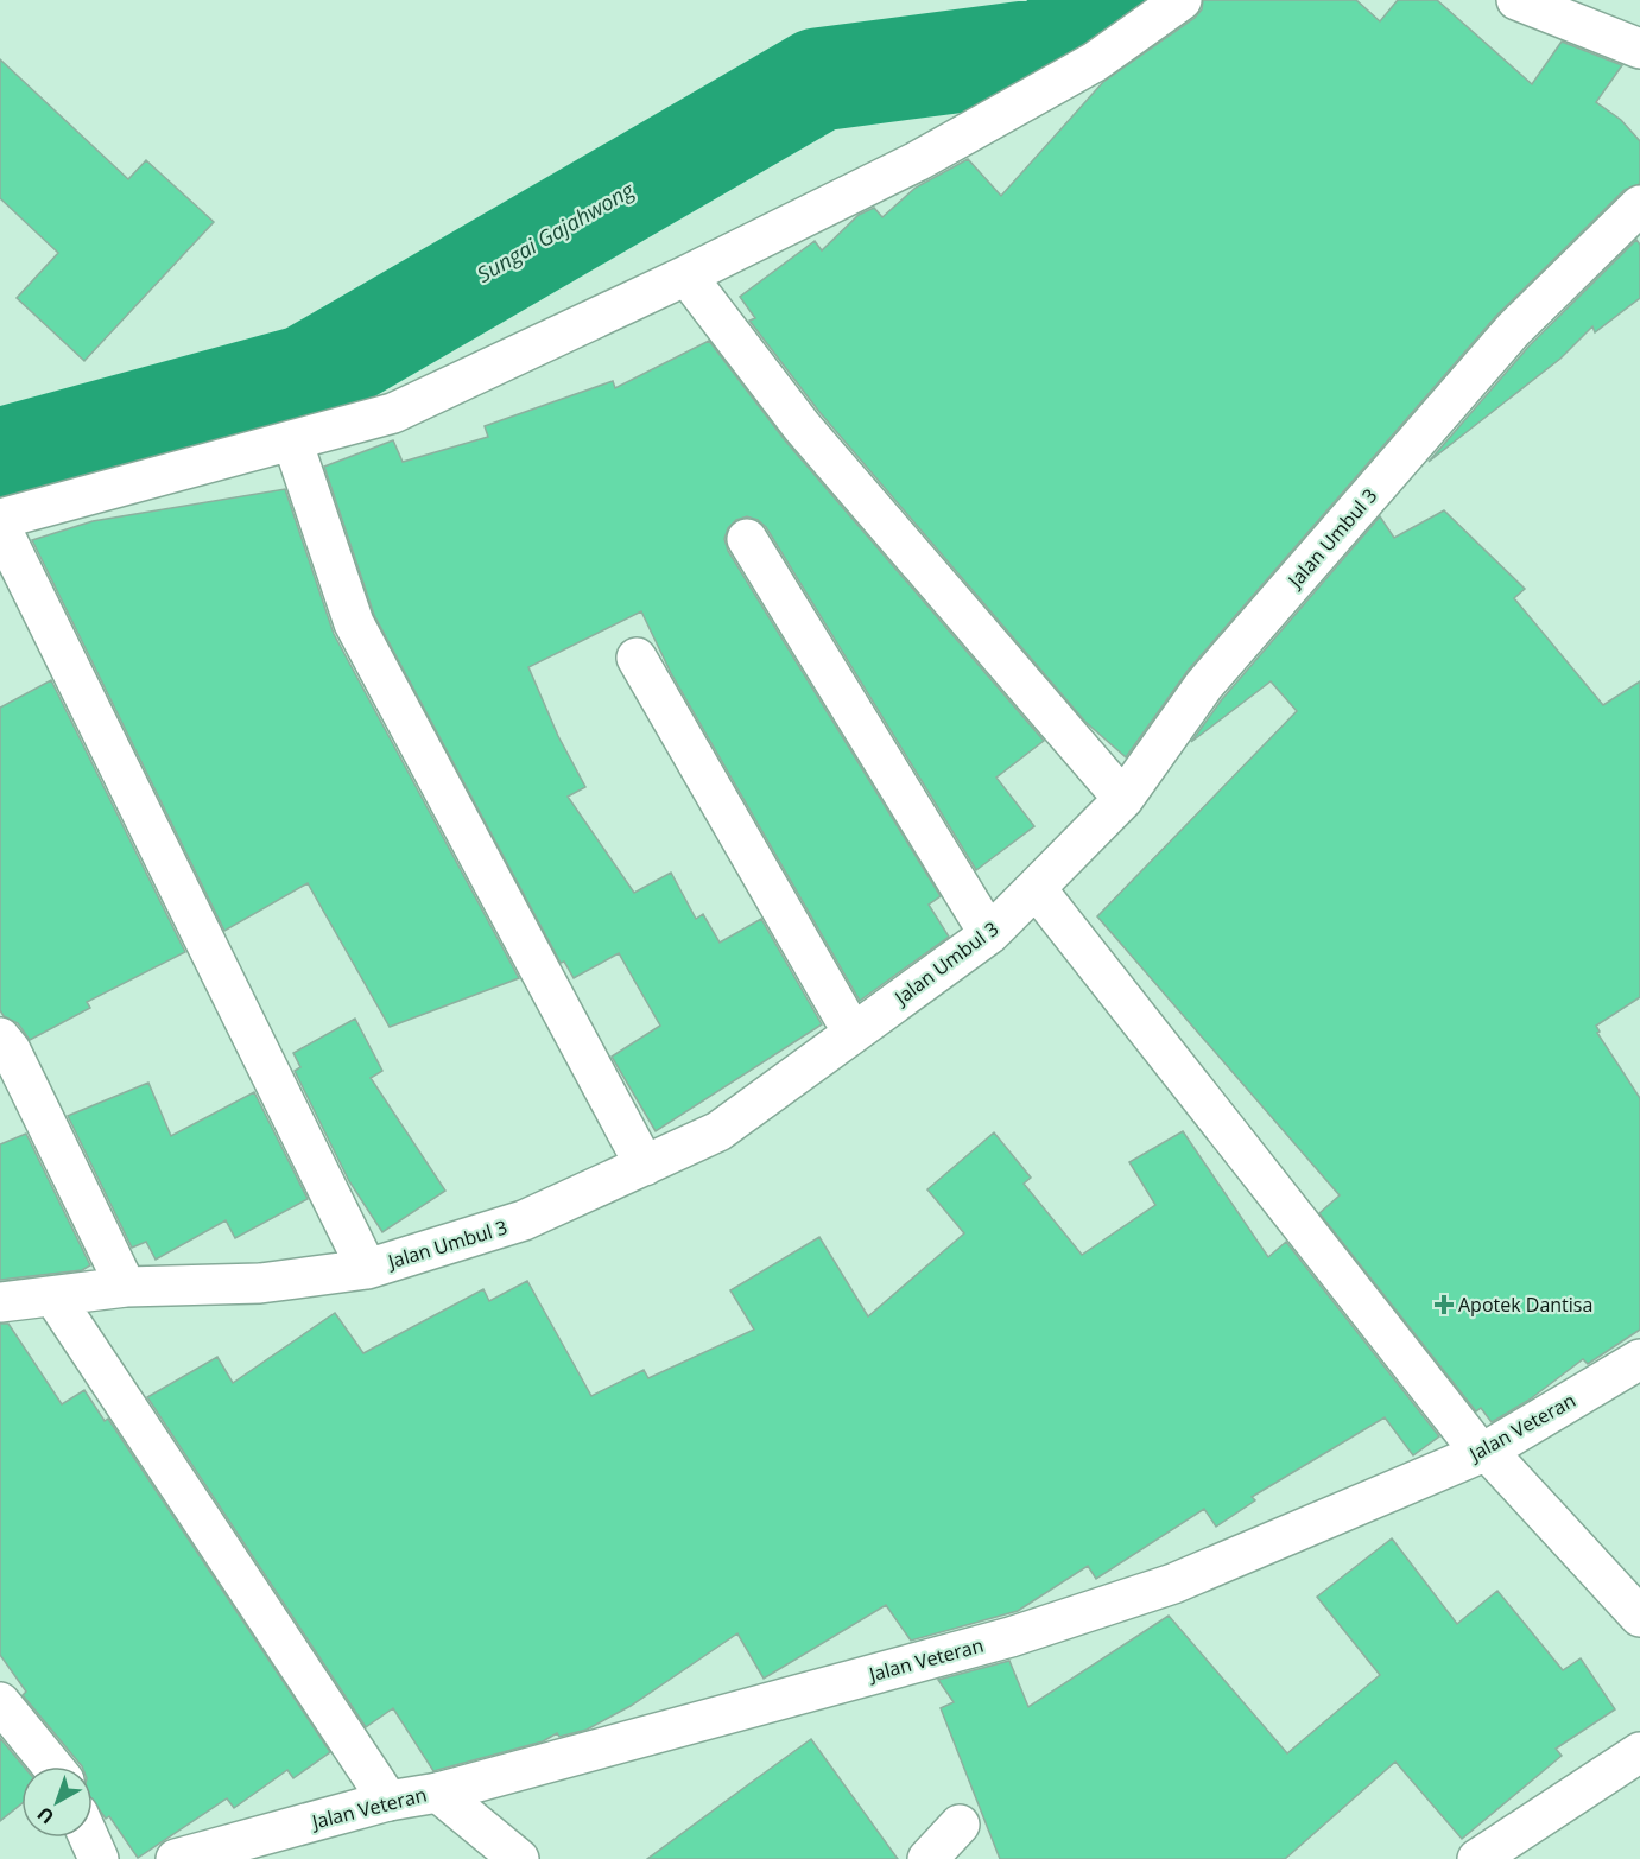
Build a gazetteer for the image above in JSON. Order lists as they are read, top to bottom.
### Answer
{
  "streets": {
    "street": ["Jalan Umbul 3", "Jalan Veteran"]
  },
  "water": ["Sungai Gajahwong"],
  "places": {
    "health": ["Apotek Dantisa"]
  },
  "north": "bottom left"
}
